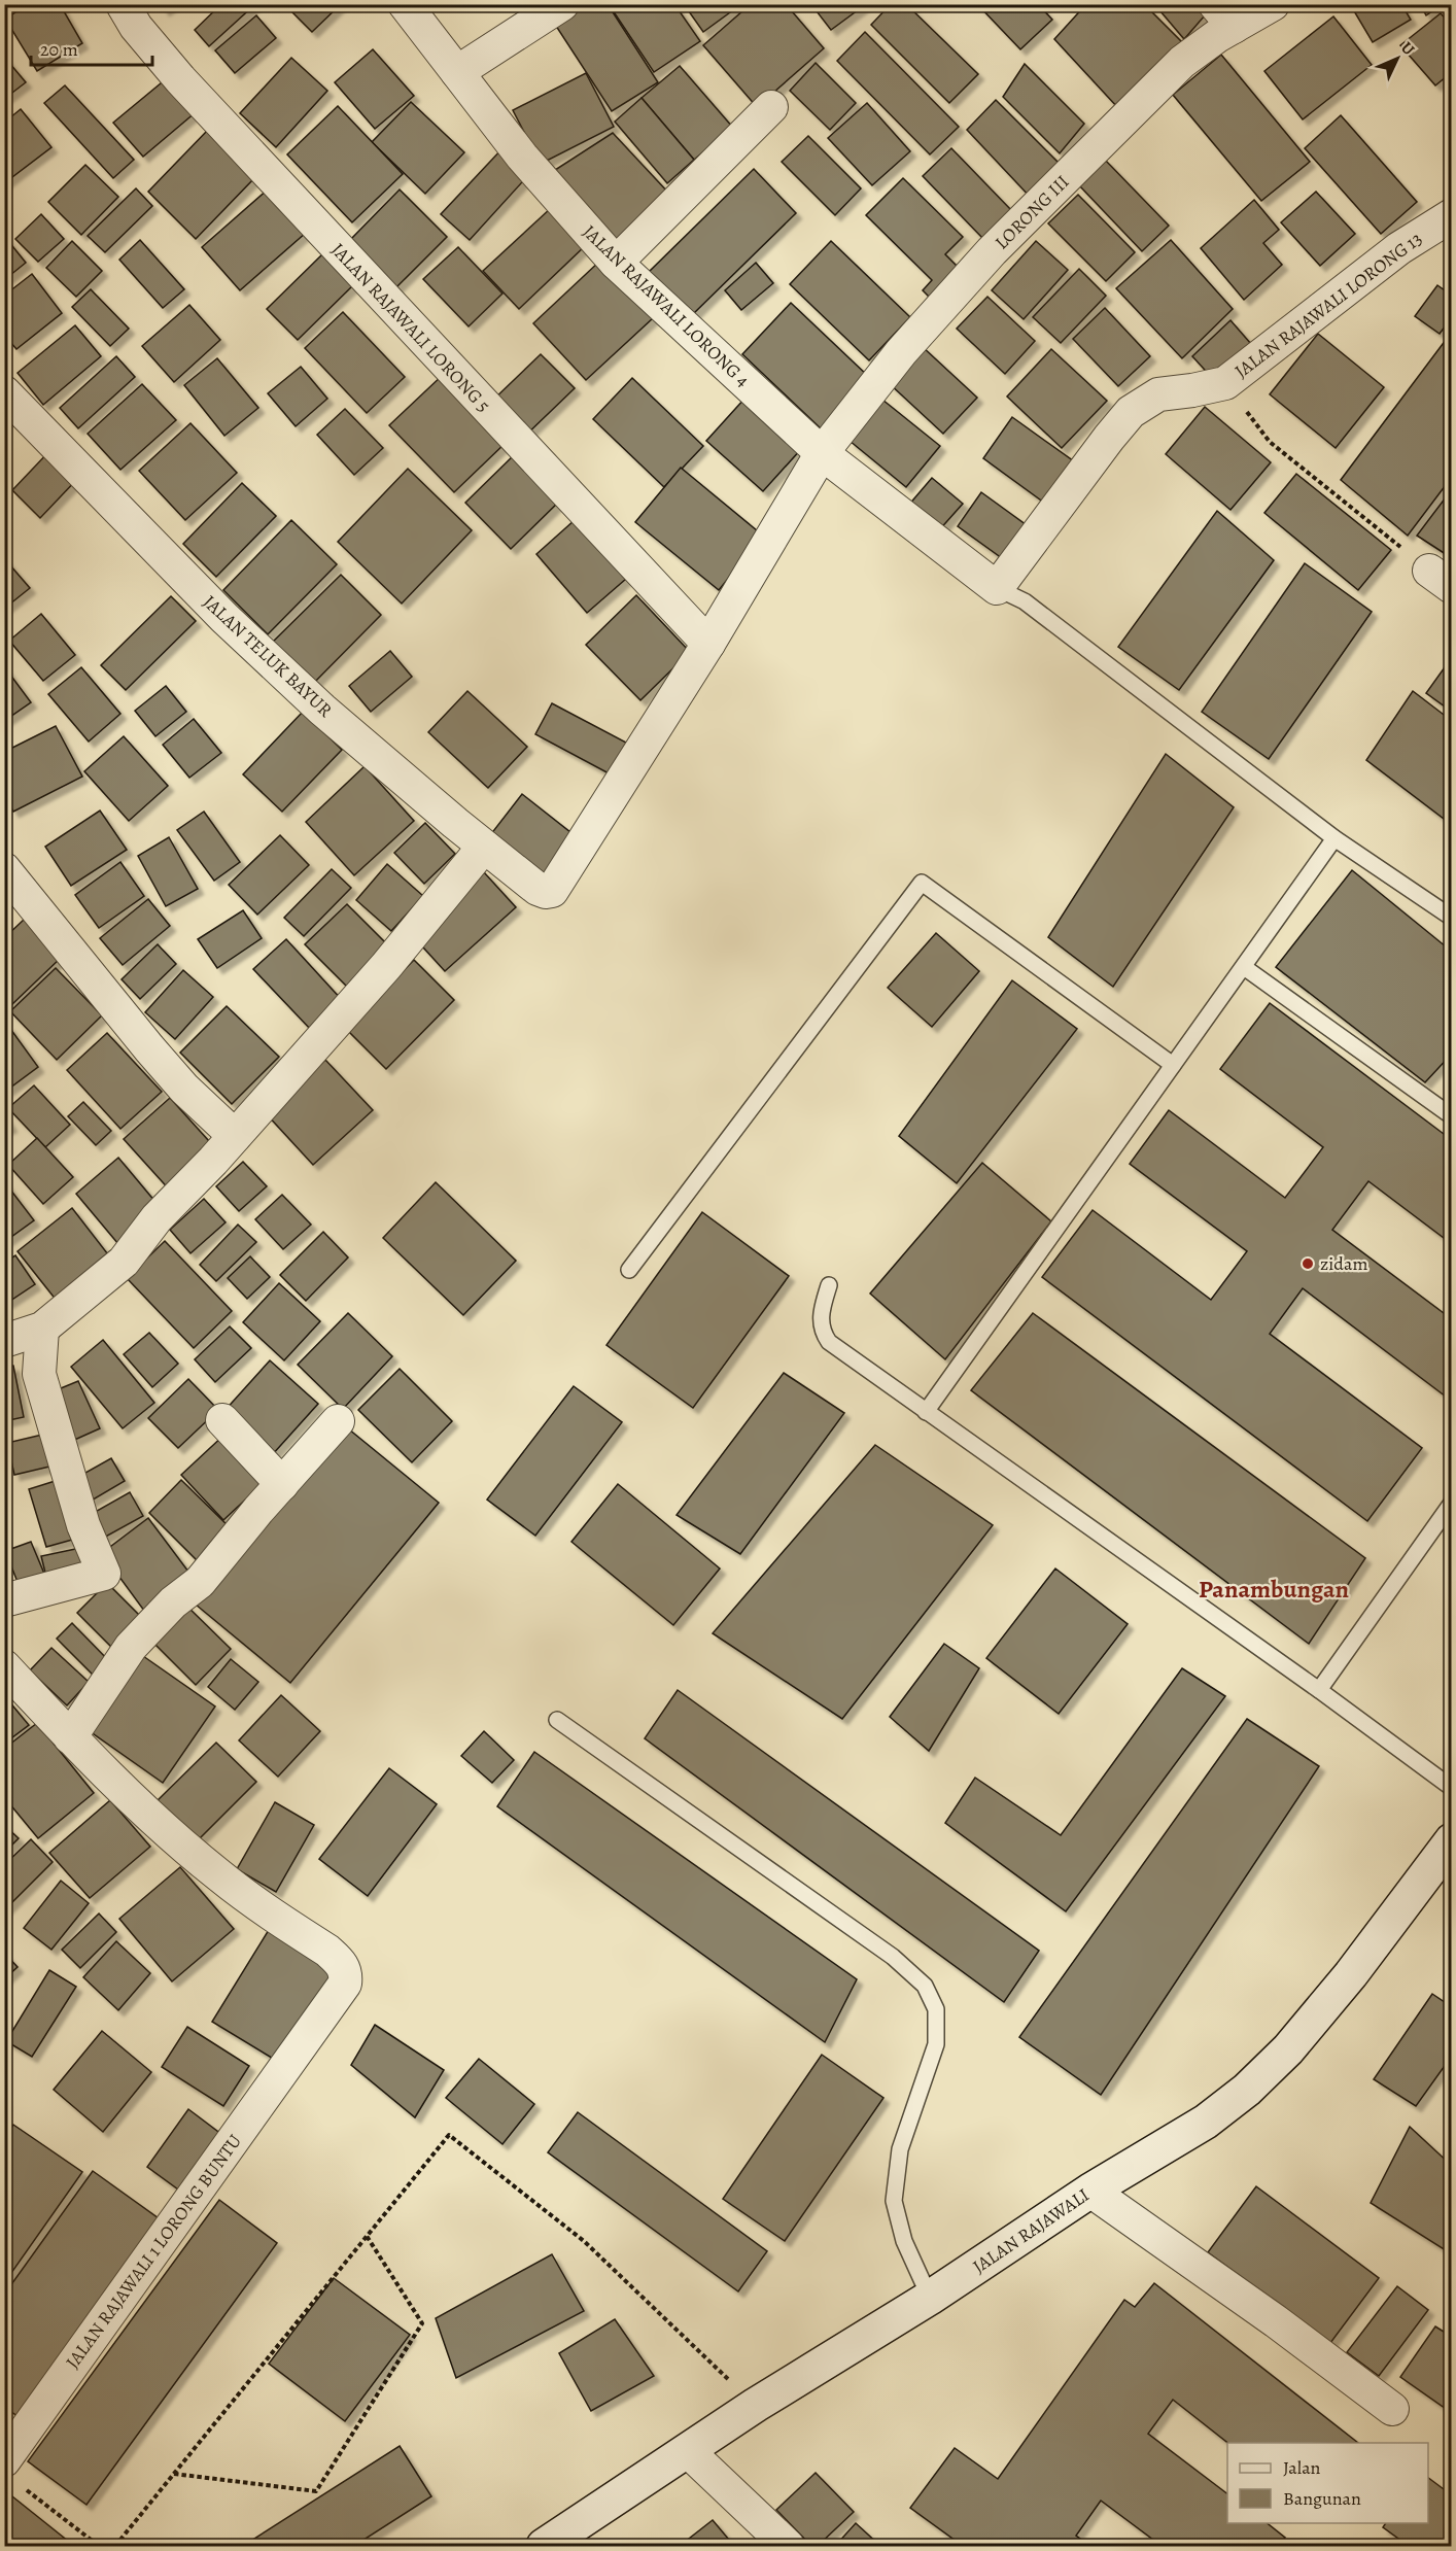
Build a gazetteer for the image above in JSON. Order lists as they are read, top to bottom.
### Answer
{
  "streets": {
    "main road": ["JALAN RAJAWALI"],
    "street": [
      "LORONG III",
      "JALAN RAJAWALI LORONG 13",
      "JALAN RAJAWALI LORONG 4",
      "JALAN RAJAWALI LORONG 5",
      "JALAN TELUK BAYUR",
      "JALAN RAJAWALI 1 LORONG BUNTU"
    ]
  },
  "crossings": [
    ["LORONG III", "JALAN RAJAWALI LORONG 4"],
    ["LORONG III", "JALAN RAJAWALI LORONG 5"],
    ["LORONG III", "JALAN TELUK BAYUR"]
  ],
  "districts": ["Panambungan"],
  "places": ["zidam"],
  "legend": ["Jalan", "Bangunan"],
  "scale_bar": "20 m",
  "north": "top right"
}
